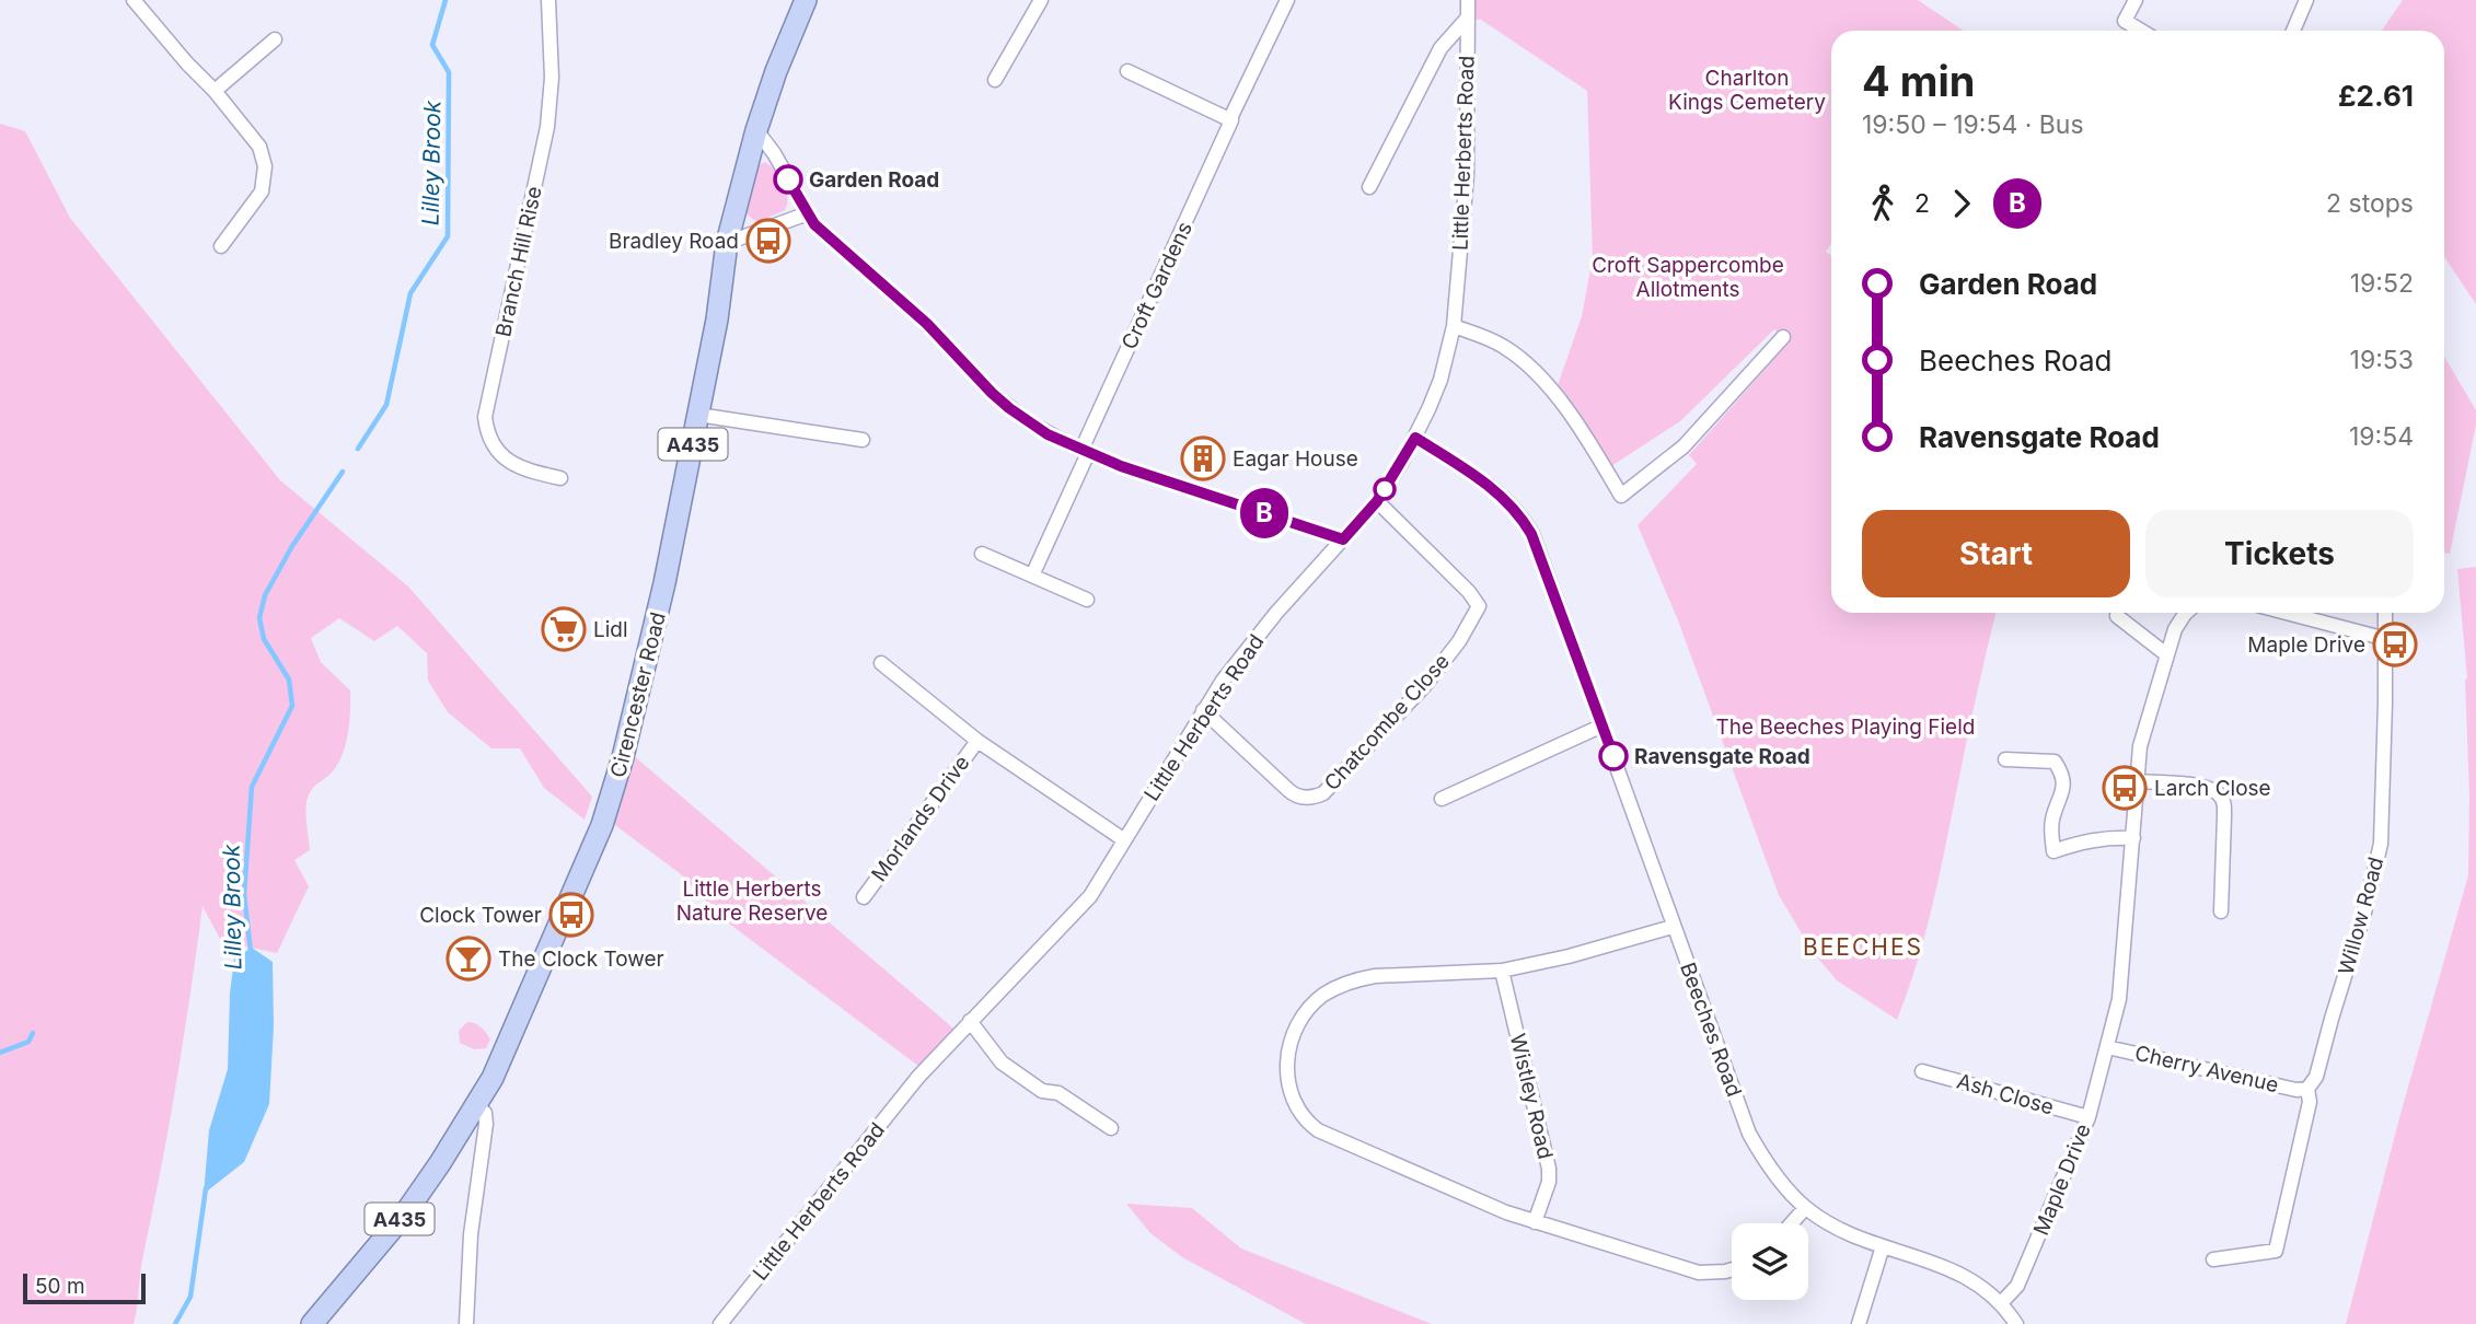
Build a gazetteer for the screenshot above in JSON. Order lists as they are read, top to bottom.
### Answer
{
  "streets": {
    "main road": ["A435", "Cirencester Road"],
    "street": [
      "Little Herberts Road",
      "Branch Hill Rise",
      "Croft Gardens",
      "Chatcombe Close",
      "Morlands Drive",
      "Willow Road",
      "Beeches Road",
      "Cherry Avenue",
      "Ash Close",
      "Wistley Road",
      "Maple Drive"
    ]
  },
  "crossings": [
    ["Little Herberts Road", "Chatcombe Close"],
    ["Little Herberts Road", "Morlands Drive"],
    ["Little Herberts Road", "Beeches Road"],
    ["Willow Road", "Cherry Avenue"],
    ["Beeches Road", "Maple Drive"],
    ["Cherry Avenue", "Maple Drive"],
    ["Ash Close", "Maple Drive"]
  ],
  "districts": ["BEECHES"],
  "water": ["Lilley Brook"],
  "parks": [
    "Charlton Kings Cemetery",
    "Croft Sappercombe Allotments",
    "The Beeches Playing Field",
    "Little Herberts Nature Reserve"
  ],
  "places": {
    "other": ["Garden Road", "Ravensgate Road"],
    "bus stop": [
      "Bradley Road",
      "Maple Drive",
      "Larch Close",
      "Clock Tower"
    ],
    "building": ["Eagar House"],
    "supermarket": ["Lidl"],
    "bar": ["The Clock Tower"]
  },
  "lines": ["bus line B"],
  "scale_bar": "50 m",
  "page": {
    "on_map": "B",
    "heading": ["4 min", "19:50 – 19:54 · Bus", "£2.61"],
    "legs": ["2", "B", "2 stops"],
    "list": [
      {
        "name": "Garden Road",
        "value": "19:52"
      },
      {
        "name": "Beeches Road",
        "value": "19:53"
      },
      {
        "name": "Ravensgate Road",
        "value": "19:54"
      }
    ],
    "buttons": ["Start", "Tickets"],
    "scale": "50 m"
  }
}
